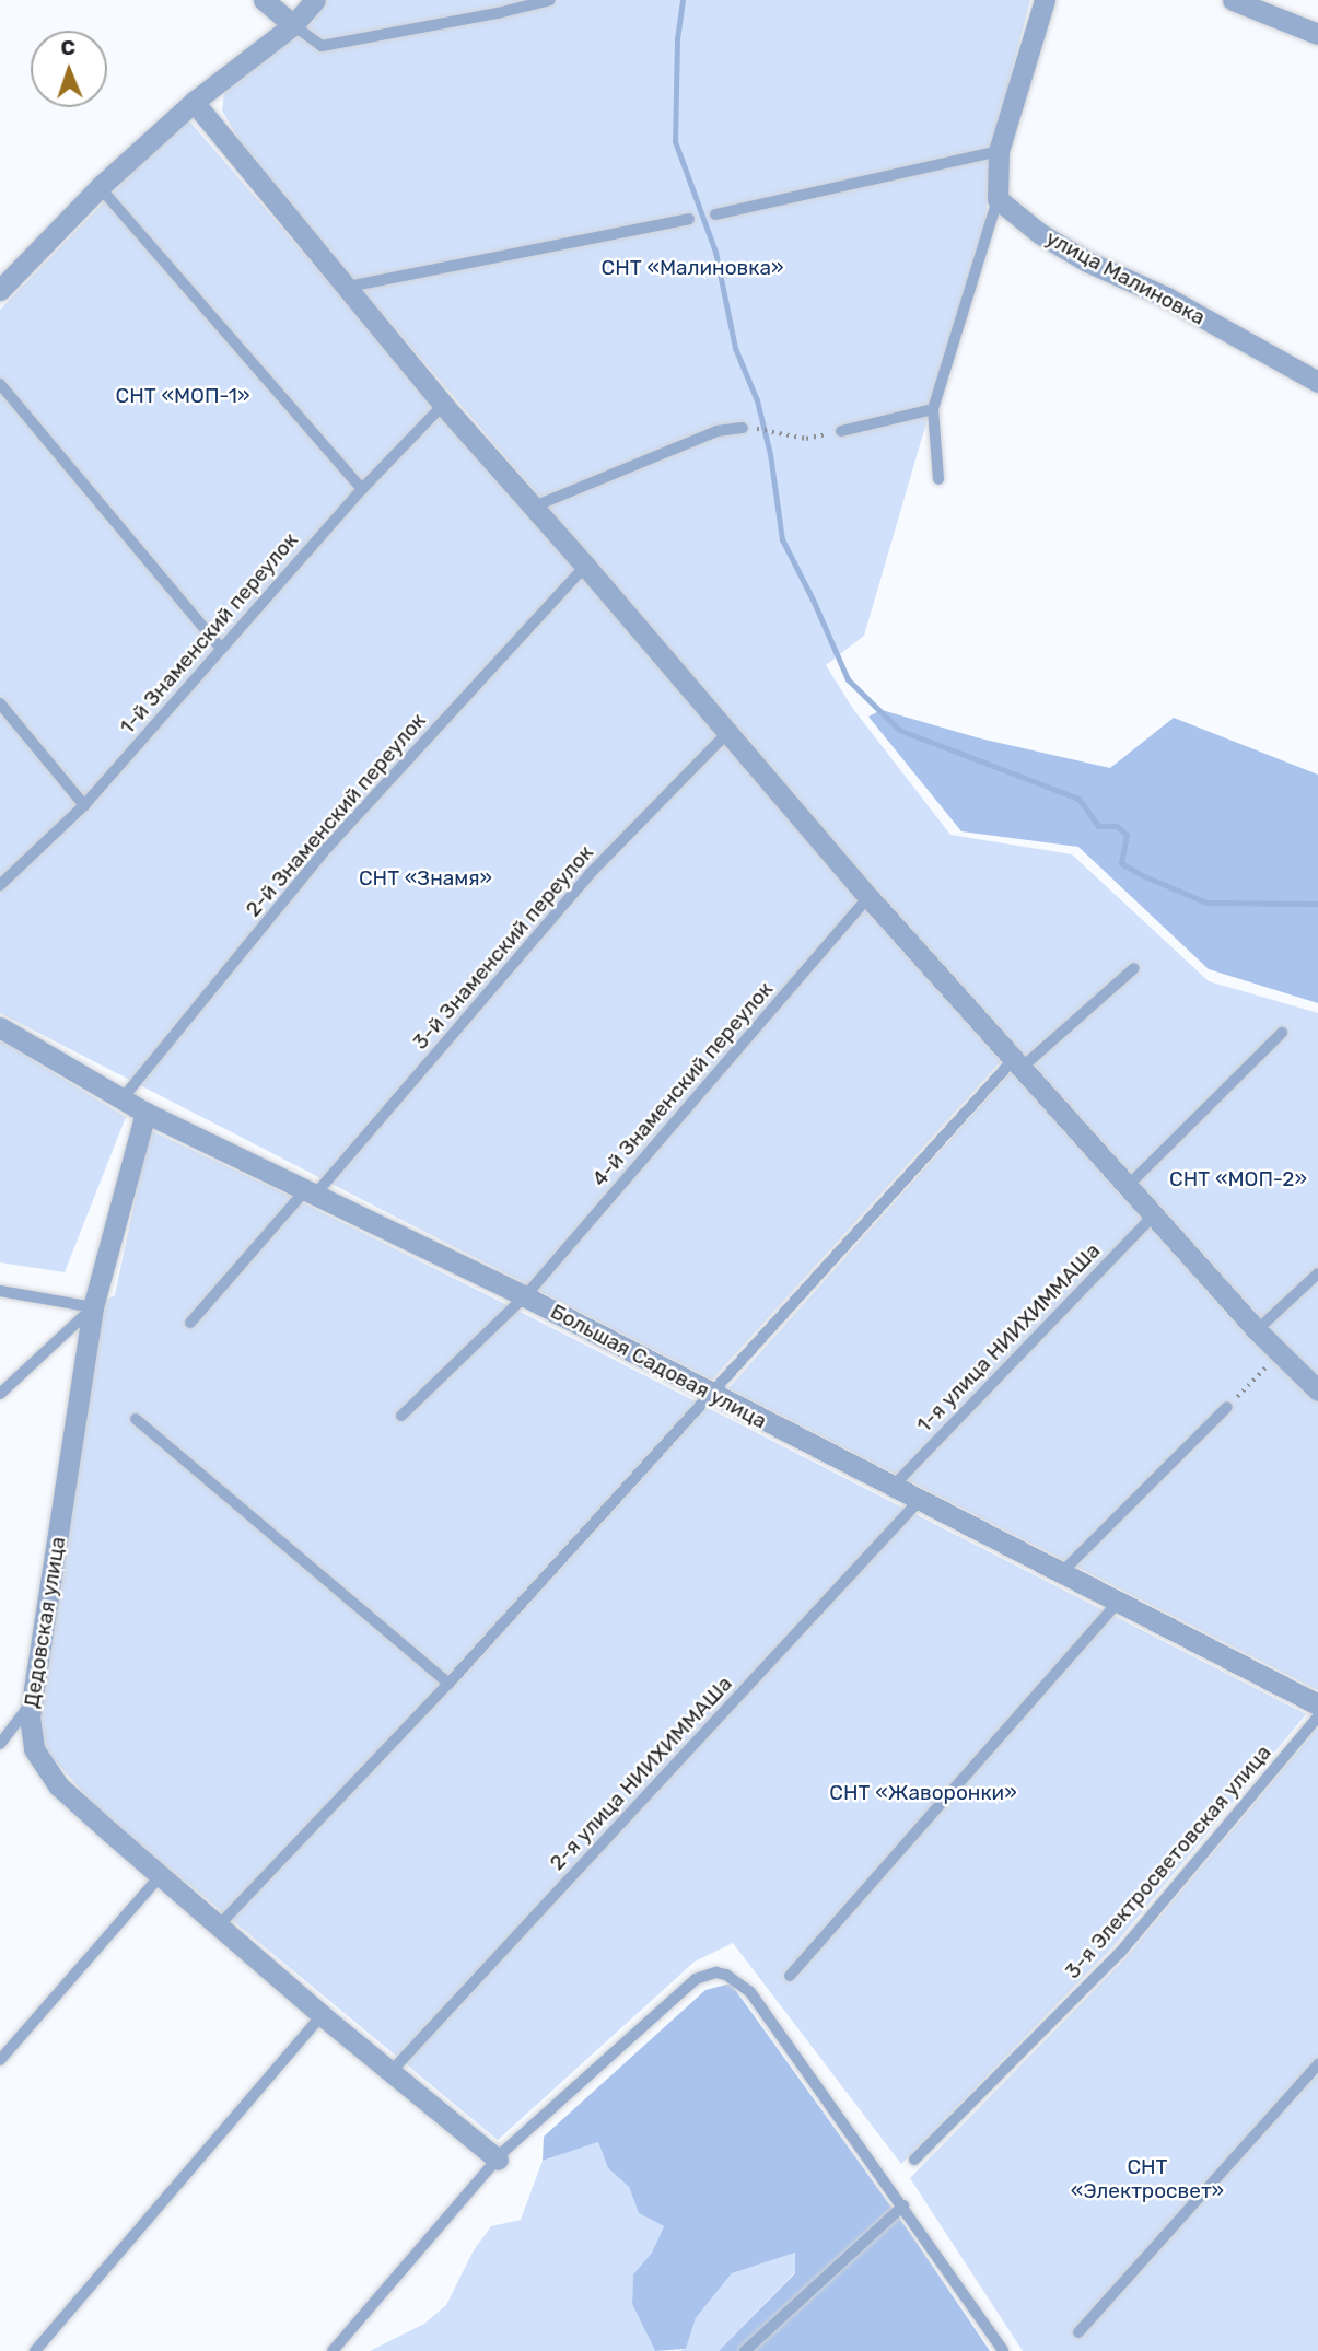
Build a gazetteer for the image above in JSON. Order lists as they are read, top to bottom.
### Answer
{
  "streets": {
    "street": ["улица Малиновка", "Большая Садовая улица", "Дедовская улица"],
    "lane": [
      "1-й Знаменский переулок",
      "2-й Знаменский переулок",
      "3-й Знаменский переулок",
      "4-й Знаменский переулок",
      "1-я улица НИИХИММАШа",
      "2-я улица НИИХИММАШа",
      "3-я Электросветовская улица"
    ]
  },
  "crossings": [
    ["2-й Знаменский переулок", "Большая Садовая улица"],
    ["3-й Знаменский переулок", "Большая Садовая улица"],
    ["4-й Знаменский переулок", "Большая Садовая улица"],
    ["1-я улица НИИХИММАШа", "Большая Садовая улица"],
    ["Большая Садовая улица", "Дедовская улица"],
    ["Большая Садовая улица", "2-я улица НИИХИММАШа"],
    ["Дедовская улица", "2-я улица НИИХИММАШа"]
  ],
  "parks": [
    "СНТ «Малиновка»",
    "СНТ «МОП-1»",
    "СНТ «Знамя»",
    "СНТ «МОП-2»",
    "СНТ «Жаворонки»",
    "СНТ «Электросвет»"
  ],
  "north": "top"
}
